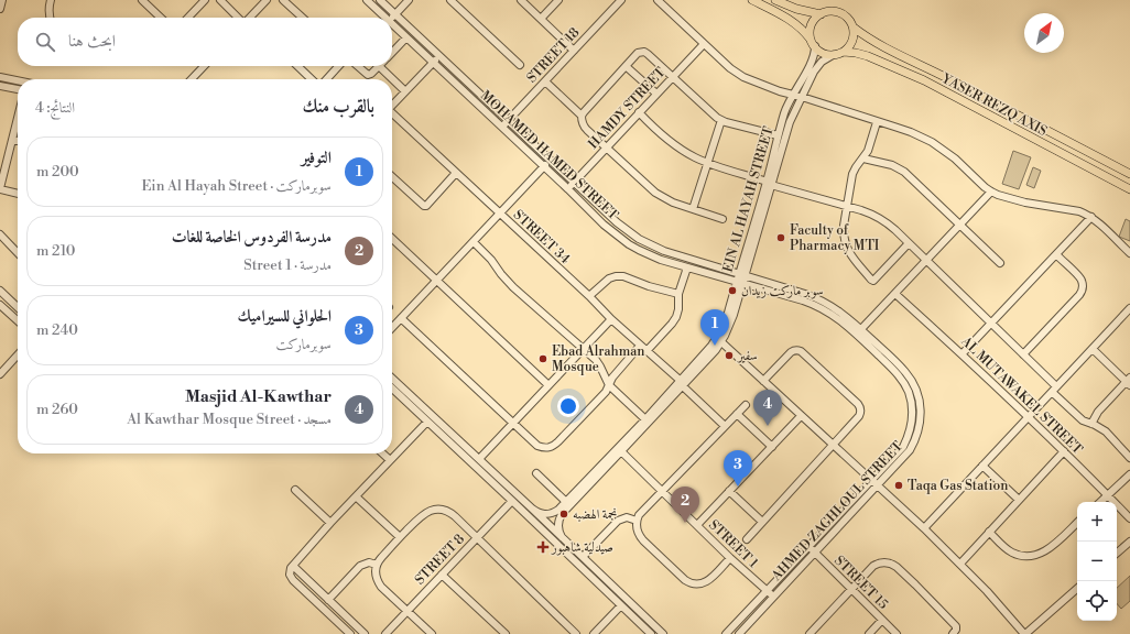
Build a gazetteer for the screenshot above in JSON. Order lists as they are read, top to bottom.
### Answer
{
  "streets": {
    "main road": ["YASER REZQ AXIS"],
    "street": [
      "STREET 18",
      "HAMDY STREET",
      "MOHAMED HAMED STREET",
      "EIN AL HAYAH STREET",
      "STREET 34",
      "AL MUTAWAKEL STREET",
      "AHMED ZAGHLOUL STREET",
      "STREET 1",
      "STREET 8",
      "STREET 15"
    ]
  },
  "crossings": [
    ["STREET 18", "MOHAMED HAMED STREET"],
    ["YASER REZQ AXIS", "EIN AL HAYAH STREET"],
    ["HAMDY STREET", "MOHAMED HAMED STREET"],
    ["MOHAMED HAMED STREET", "EIN AL HAYAH STREET"],
    ["MOHAMED HAMED STREET", "AHMED ZAGHLOUL STREET"],
    ["EIN AL HAYAH STREET", "STREET 34"],
    ["EIN AL HAYAH STREET", "AHMED ZAGHLOUL STREET"],
    ["EIN AL HAYAH STREET", "STREET 1"],
    ["AHMED ZAGHLOUL STREET", "STREET 1"],
    ["AHMED ZAGHLOUL STREET", "STREET 15"]
  ],
  "places": {
    "other": [
      "Faculty of Pharmacy MTI",
      "سوبر ماركت زيدان",
      "سفير",
      "Ebad Alrahman Mosque",
      "Taqa Gas Station",
      "نجمة الهضبه"
    ],
    "health": ["صيدلية شاهبور"]
  },
  "north": "top right",
  "page": {
    "search": "ابحث هنا",
    "heading": ["بالقرب منك", "النتائج: 4"],
    "list": [
      {
        "mark": "1",
        "name": "التوفير",
        "note": "سوبرماركت · Ein Al Hayah Street",
        "value": "200 m"
      },
      {
        "mark": "2",
        "name": "مدرسة الفردوس الخاصة للغات",
        "note": "مدرسة · Street 1",
        "value": "210 m"
      },
      {
        "mark": "3",
        "name": "الحلواني للسيراميك",
        "note": "سوبرماركت",
        "value": "240 m"
      },
      {
        "mark": "4",
        "name": "Masjid Al-Kawthar",
        "note": "مسجد · Al Kawthar Mosque Street",
        "value": "260 m"
      }
    ],
    "pins": [
      "1",
      "4",
      "3",
      "2"
    ],
    "map_buttons": ["+", "−"]
  }
}
